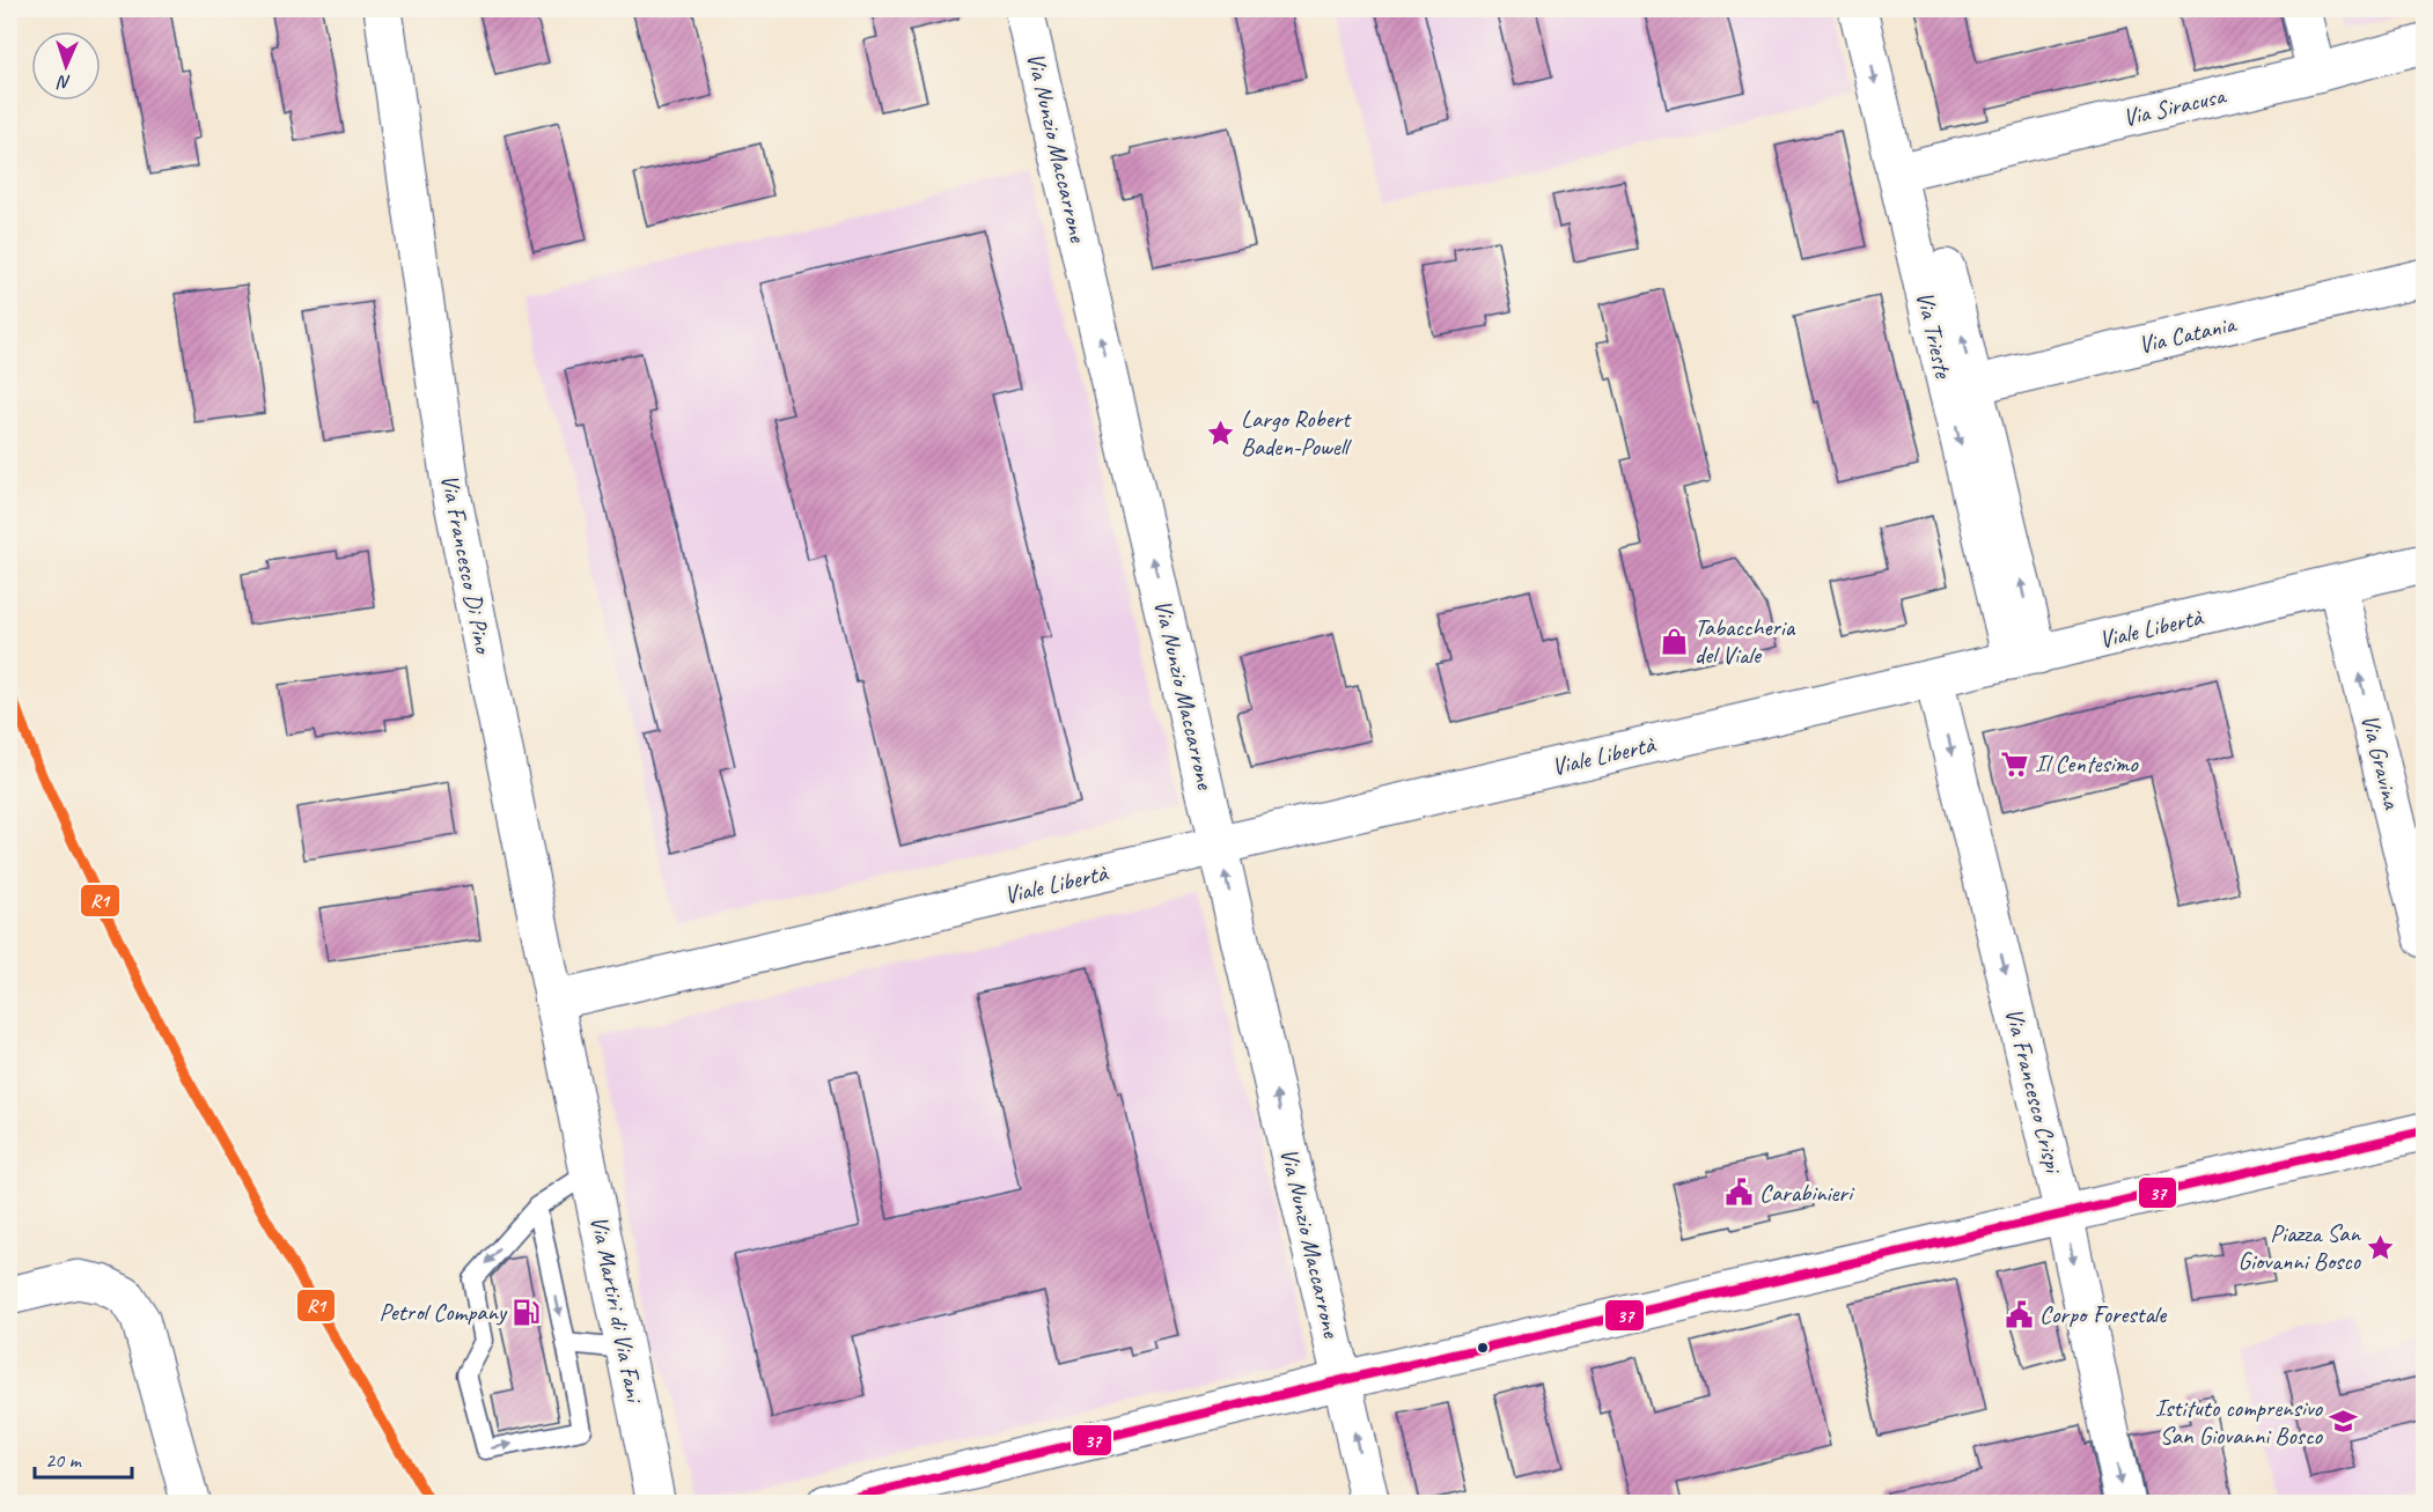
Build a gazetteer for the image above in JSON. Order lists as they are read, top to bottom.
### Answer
{
  "streets": {
    "street": [
      "Via Siracusa",
      "Via Nunzio Maccarrone",
      "Via Trieste",
      "Via Catania",
      "Via Francesco Di Pino",
      "Viale Libertà",
      "Via Gravina",
      "Via Francesco Crispi",
      "Via Martiri di Via Fani"
    ]
  },
  "crossings": [
    ["Via Siracusa", "Via Trieste"],
    ["Via Nunzio Maccarrone", "Viale Libertà"],
    ["Via Trieste", "Via Catania"],
    ["Via Trieste", "Viale Libertà"],
    ["Via Francesco Di Pino", "Viale Libertà"],
    ["Via Francesco Di Pino", "Via Martiri di Via Fani"],
    ["Viale Libertà", "Via Gravina"],
    ["Viale Libertà", "Via Francesco Crispi"]
  ],
  "one_way": ["Via Nunzio Maccarrone", "Via Gravina", "Via Francesco Crispi"],
  "places": {
    "place": ["Largo Robert Baden-Powell", "Piazza San Giovanni Bosco"],
    "shop": ["Tabaccheria del Viale"],
    "supermarket": ["Il Centesimo"],
    "public building": ["Carabinieri", "Corpo Forestale"],
    "fuel station": ["Petrol Company"],
    "school or university": ["Istituto comprensivo San Giovanni Bosco"]
  },
  "lines": ["transit line R1", "transit line 37"],
  "scale_bar": "20 m",
  "north": "bottom"
}
